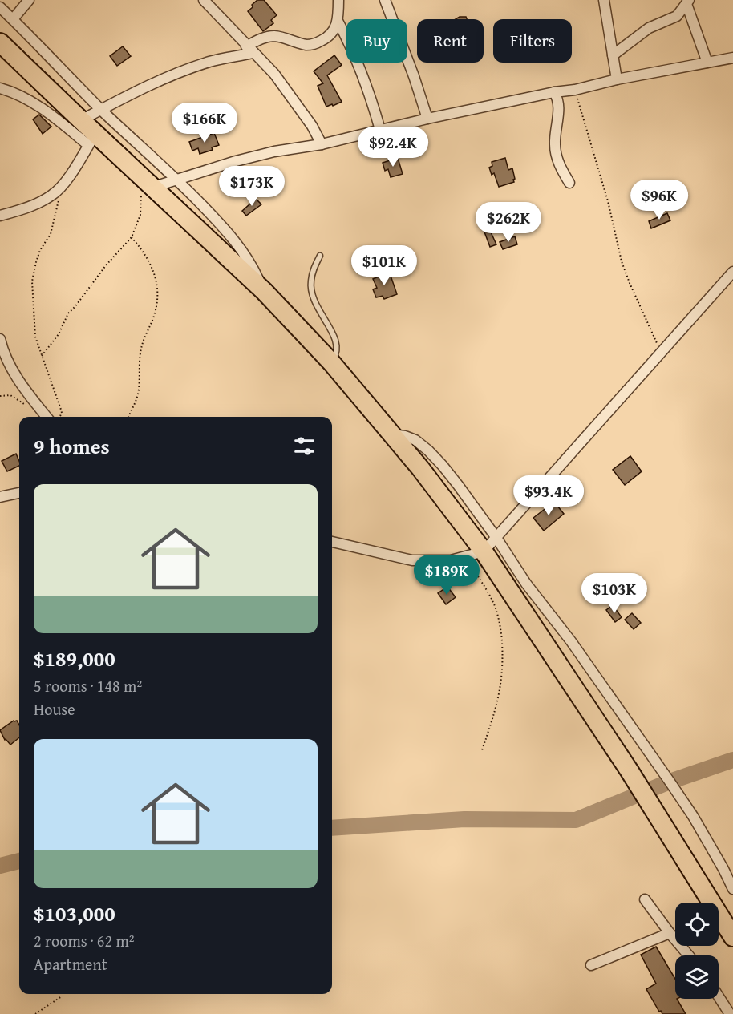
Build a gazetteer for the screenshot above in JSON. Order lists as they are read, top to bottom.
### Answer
{
  "page": {
    "chip": ["Buy", "Rent", "Filters"],
    "price": [
      "$166K",
      "$92.4K",
      "$173K",
      "$96K",
      "$262K",
      "$101K",
      "$93.4K",
      "$189K",
      "$103K"
    ],
    "heading": "9 homes",
    "list": [
      {
        "name": "$189,000",
        "note": "5 rooms · 148 m² · House"
      },
      {
        "name": "$103,000",
        "note": "2 rooms · 62 m² · Apartment"
      }
    ]
  }
}
